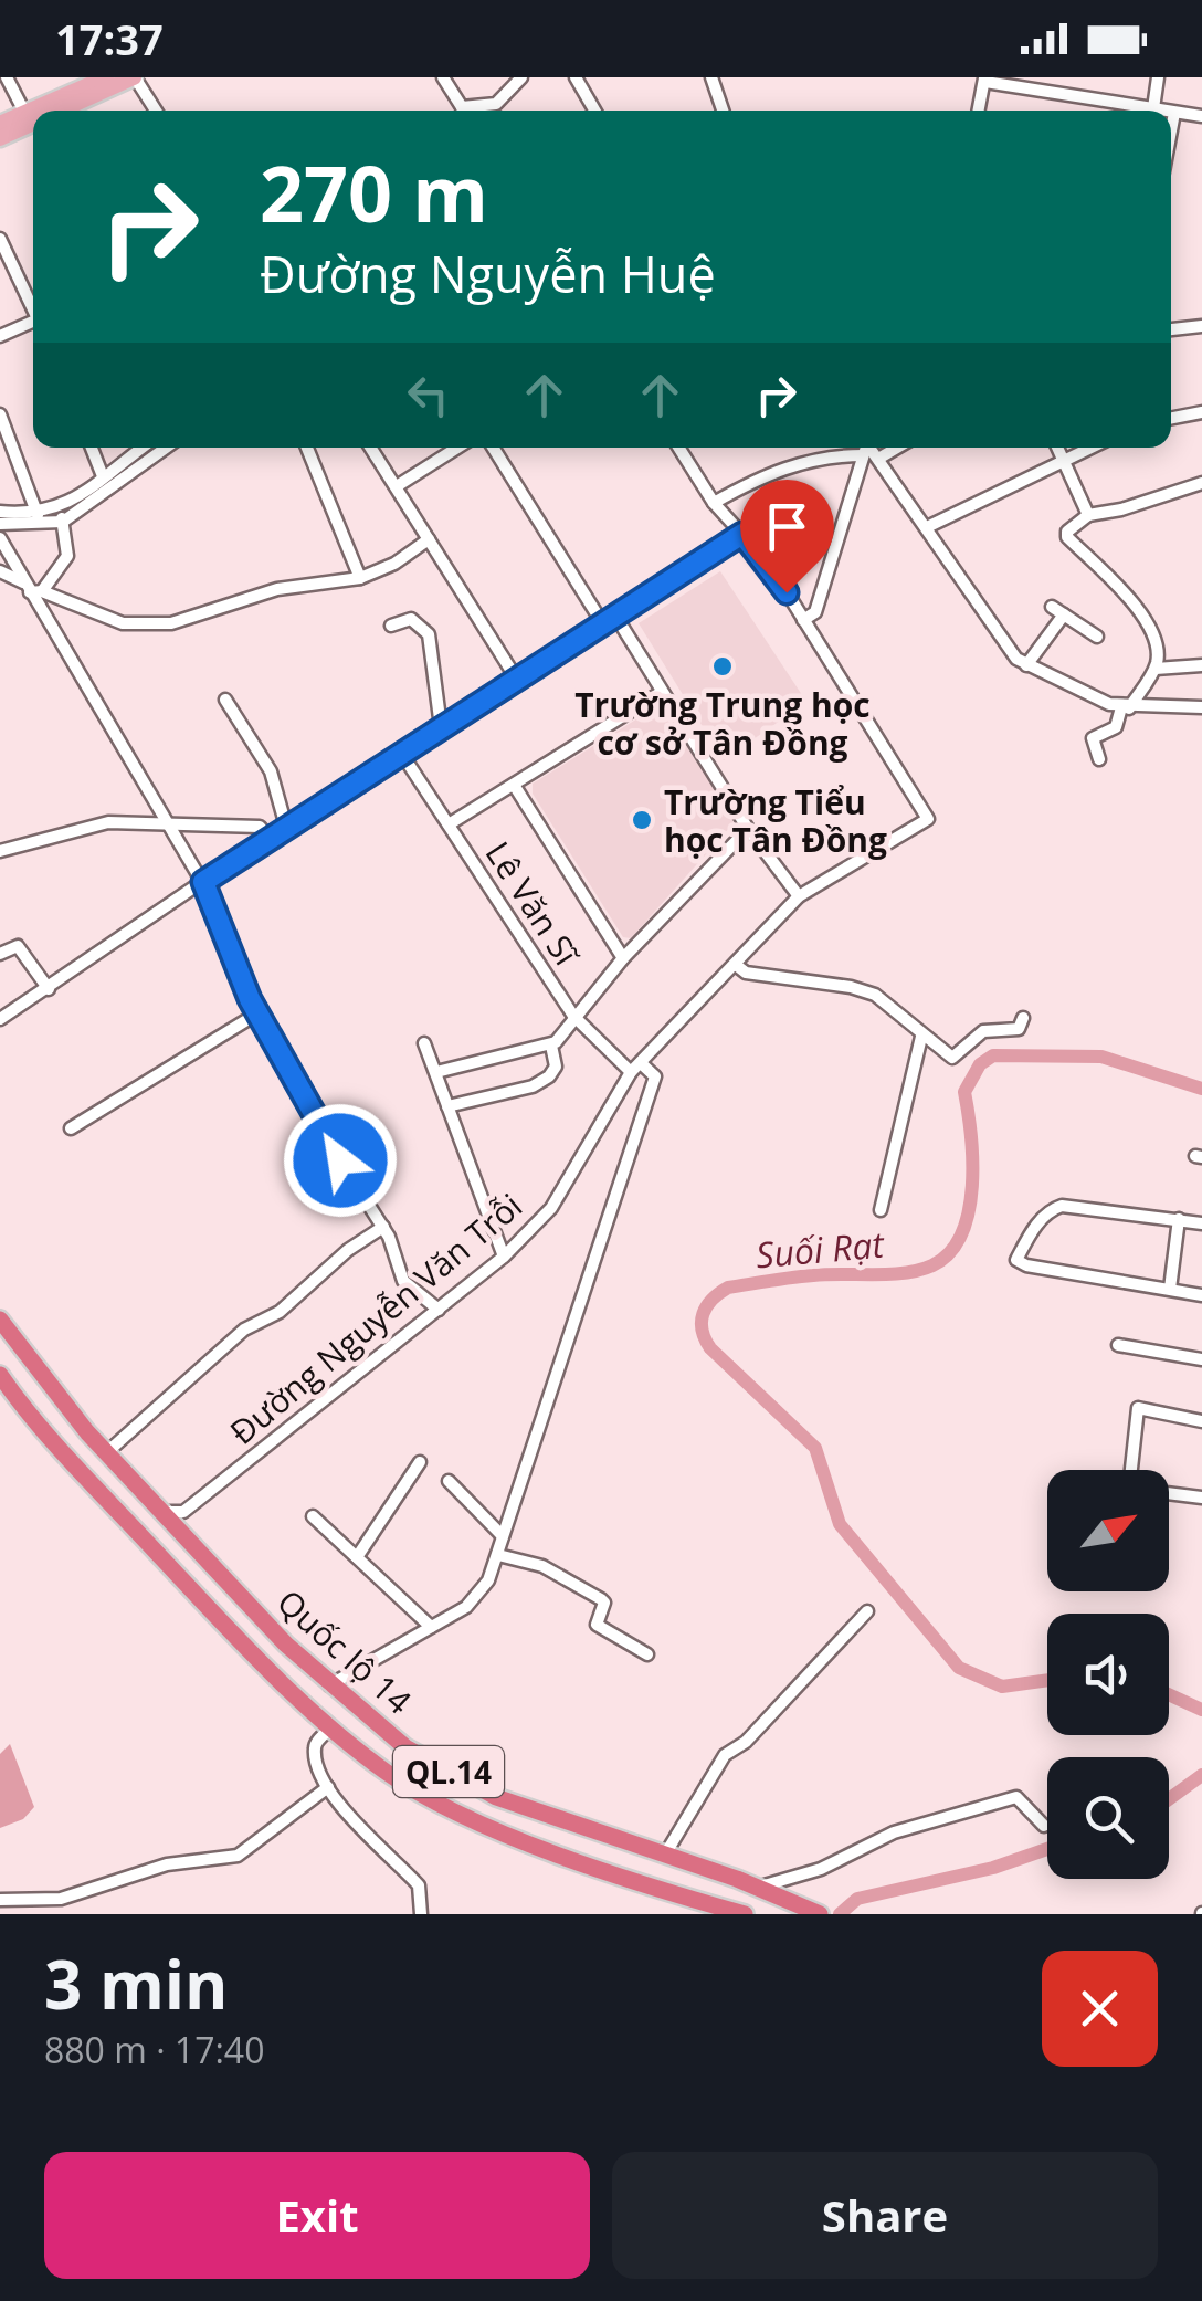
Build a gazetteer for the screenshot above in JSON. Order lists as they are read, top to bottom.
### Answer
{
  "streets": {
    "highway": ["Quốc lộ 14", "QL.14"],
    "street": ["Lê Văn Sĩ", "Đường Nguyễn Văn Trỗi"]
  },
  "crossings": [
    ["Lê Văn Sĩ", "Đường Nguyễn Văn Trỗi"],
    ["Đường Nguyễn Văn Trỗi", "Quốc lộ 14"]
  ],
  "water": ["Suối Rạt"],
  "places": ["Trường Trung học cơ sở Tân Đồng", "Trường Tiểu học Tân Đồng"],
  "north": "top right",
  "page": {
    "status": "17:37",
    "turn": ["270 m", "Đường Nguyễn Huệ"],
    "heading": ["3 min", "880 m · 17:40"],
    "buttons": ["Exit", "Share"]
  }
}
